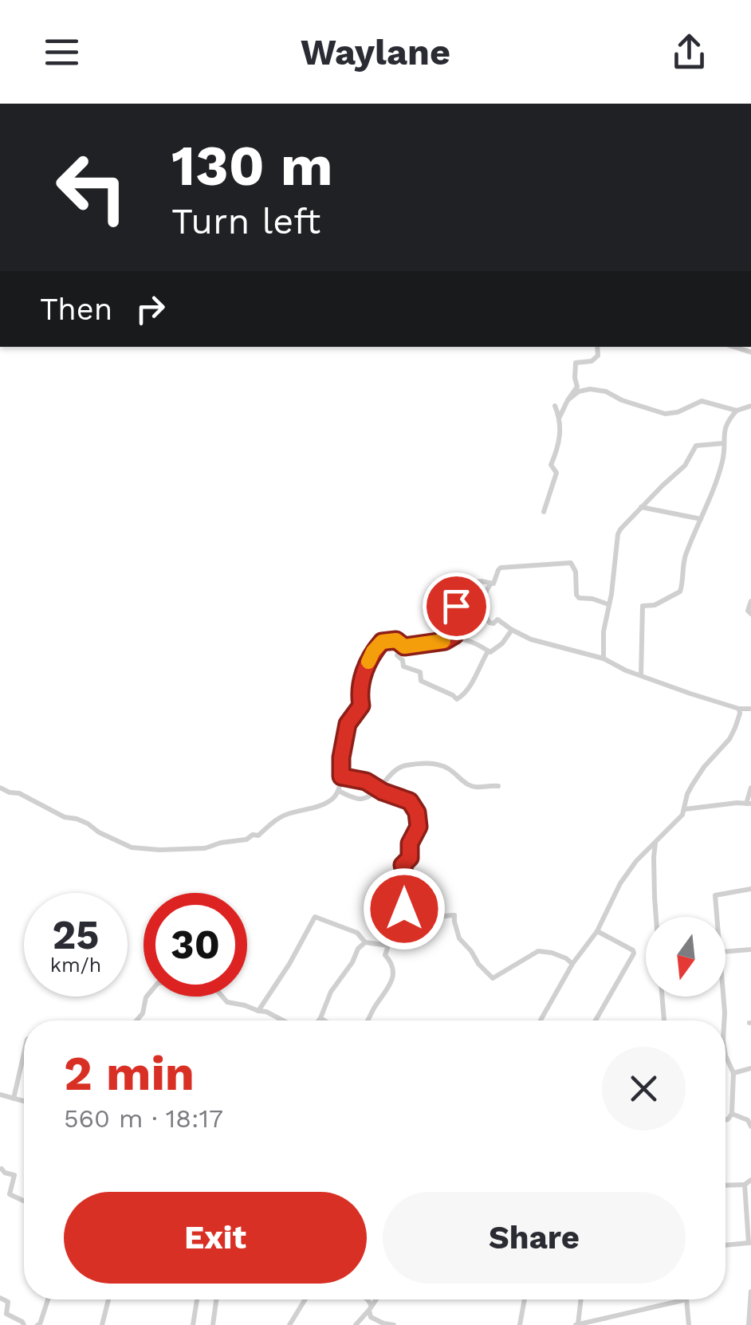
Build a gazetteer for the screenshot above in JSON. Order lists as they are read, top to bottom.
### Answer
{
  "north": "bottom",
  "page": {
    "header": "Waylane",
    "turn": ["130 m", "Turn left"],
    "then": "Then",
    "speed": "25 km/h",
    "limit": "30",
    "heading": ["2 min", "560 m · 18:17"],
    "buttons": ["Exit", "Share"]
  }
}
